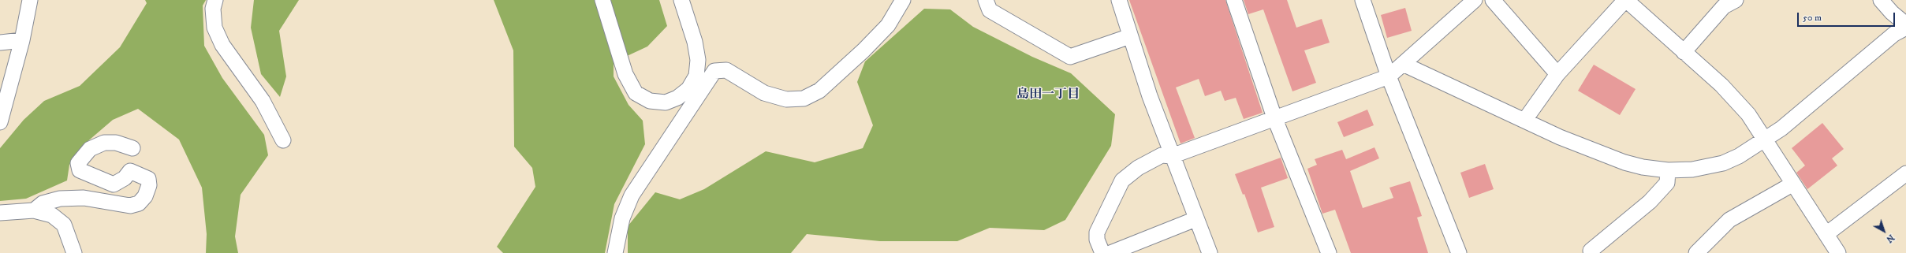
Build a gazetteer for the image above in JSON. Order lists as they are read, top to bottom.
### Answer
{
  "districts": ["島田一丁目"],
  "scale_bar": "50 m",
  "north": "bottom right"
}
